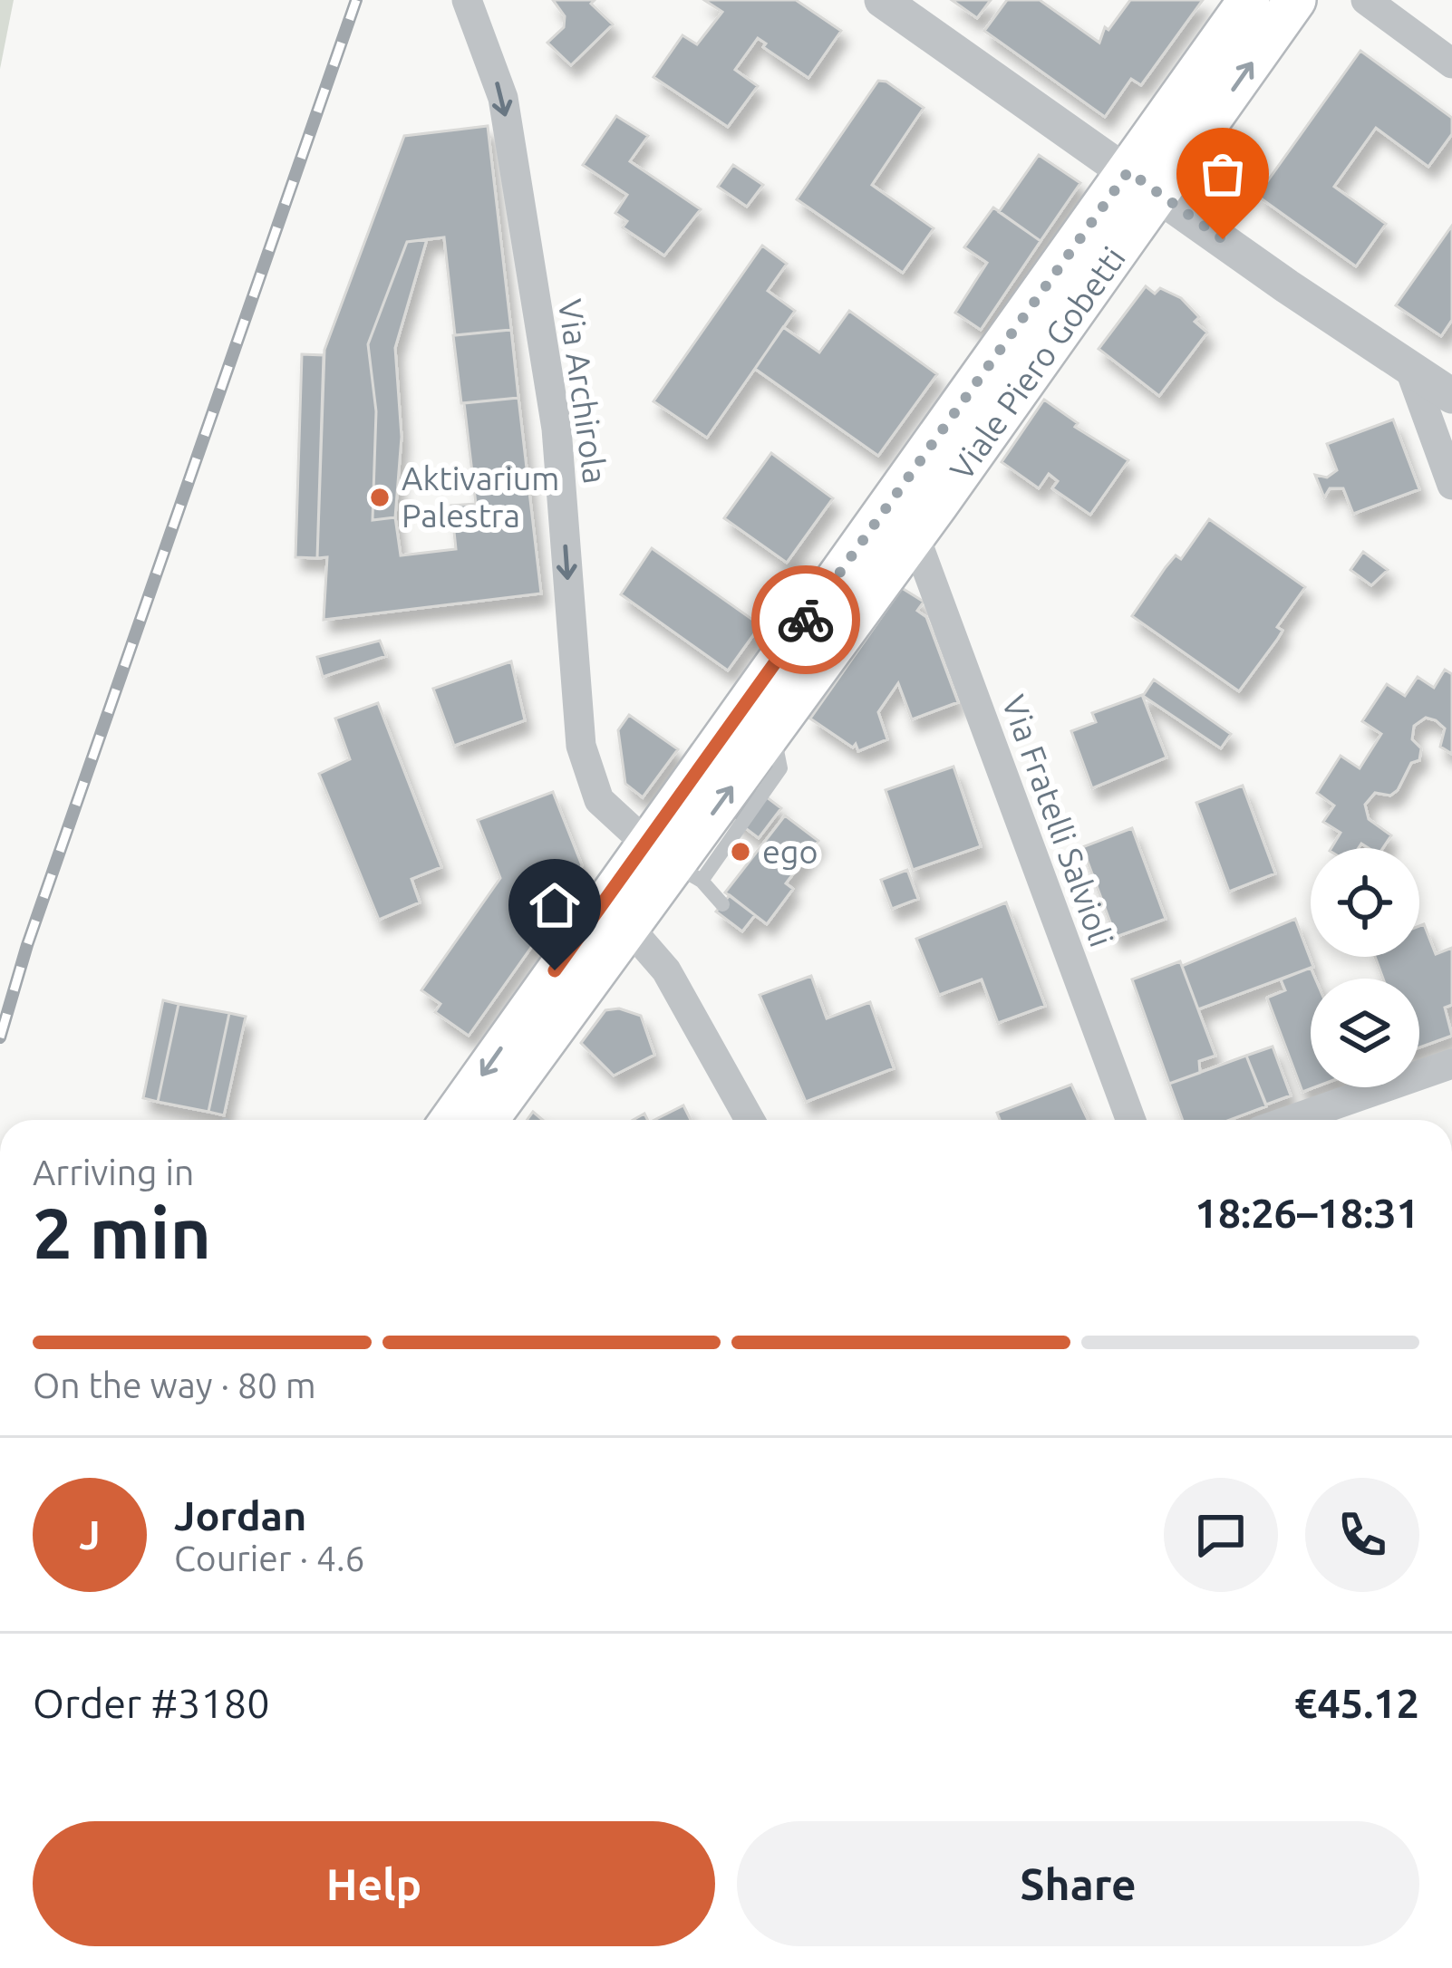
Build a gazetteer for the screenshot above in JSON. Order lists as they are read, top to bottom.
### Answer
{
  "streets": {
    "main road": ["Viale Piero Gobetti"],
    "street": ["Via Archirola", "Via Fratelli Salvioli"]
  },
  "crossings": [
    ["Viale Piero Gobetti", "Via Archirola"],
    ["Viale Piero Gobetti", "Via Fratelli Salvioli"]
  ],
  "one_way": ["Via Archirola"],
  "places": ["Aktivarium Palestra", "ego"],
  "page": {
    "heading": ["2 min", "Arriving in", "18:26–18:31"],
    "panel": [
      "Jordan",
      "Courier · 4.6",
      "Order #3180",
      "€45.12"
    ],
    "bar": "On the way · 80 m",
    "round": "J",
    "buttons": ["Help", "Share"]
  }
}
